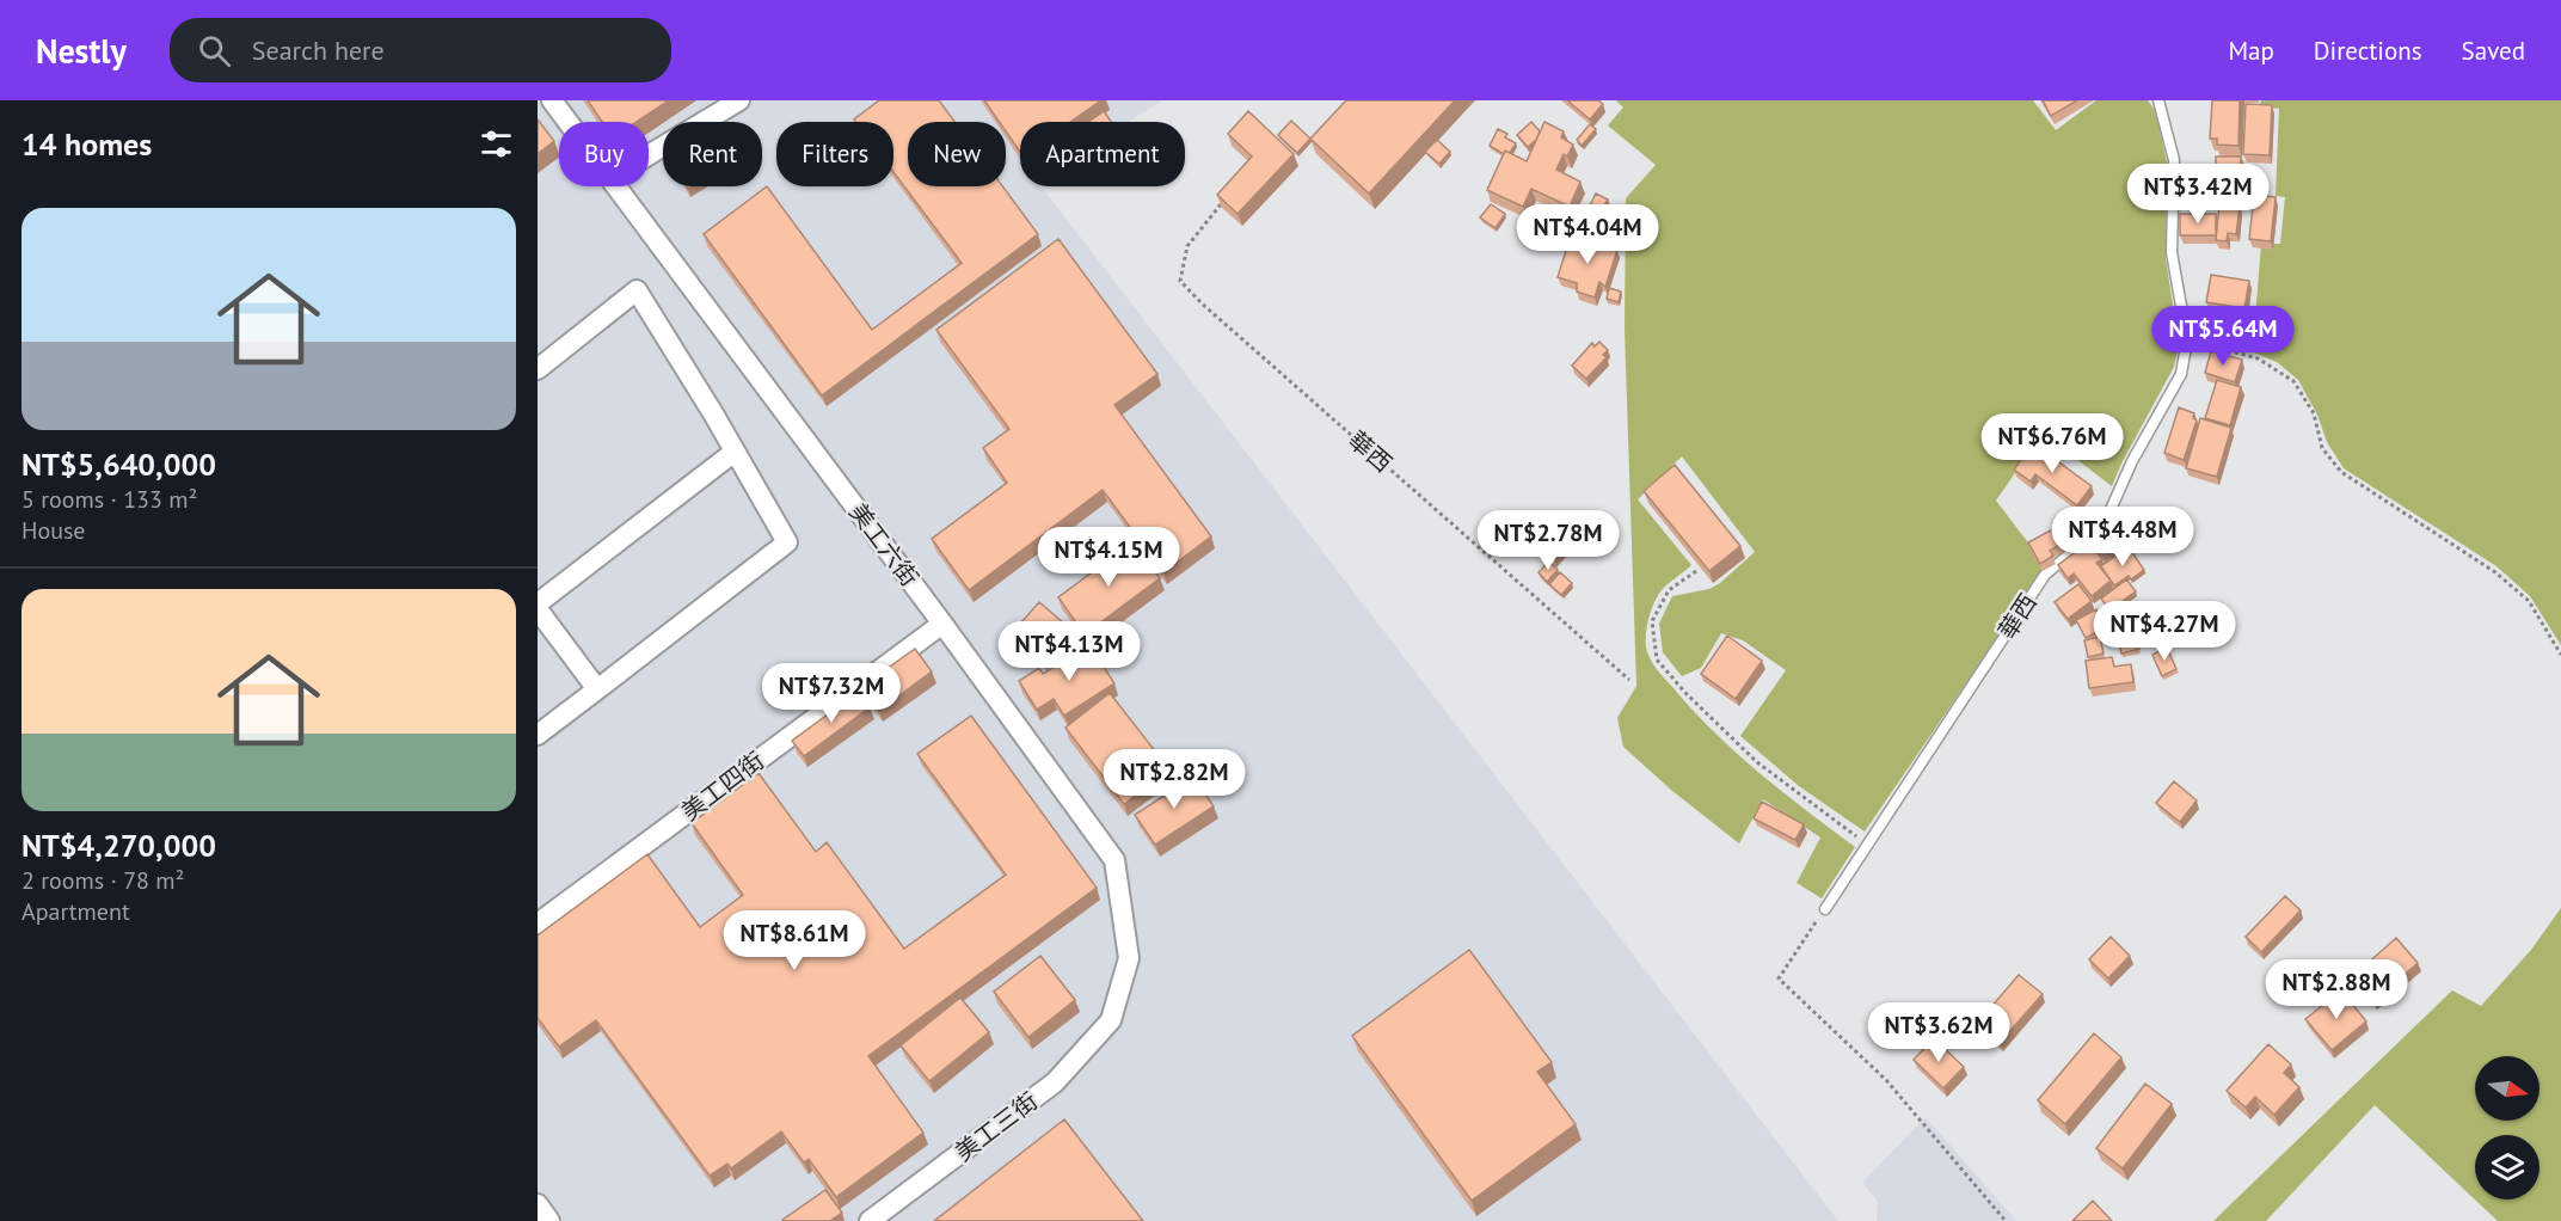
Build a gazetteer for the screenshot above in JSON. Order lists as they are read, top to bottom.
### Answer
{
  "streets": {
    "street": ["美工六街", "美工四街", "美工三街"],
    "lane": ["華西"]
  },
  "crossings": [
    ["美工六街", "美工四街"],
    ["美工六街", "美工三街"]
  ],
  "north": "right",
  "page": {
    "header": "Nestly",
    "search": "Search here",
    "nav": ["Map", "Directions", "Saved"],
    "heading": "14 homes",
    "chip": [
      "Buy",
      "Rent",
      "Filters",
      "New",
      "Apartment"
    ],
    "price": [
      "NT$3.42M",
      "NT$4.04M",
      "NT$5.64M",
      "NT$6.76M",
      "NT$4.48M",
      "NT$2.78M",
      "NT$4.15M",
      "NT$4.27M",
      "NT$4.13M",
      "NT$7.32M",
      "NT$2.82M",
      "NT$8.61M",
      "NT$2.88M",
      "NT$3.62M"
    ],
    "list": [
      {
        "name": "NT$5,640,000",
        "note": "5 rooms · 133 m² · House"
      },
      {
        "name": "NT$4,270,000",
        "note": "2 rooms · 78 m² · Apartment"
      }
    ]
  }
}
